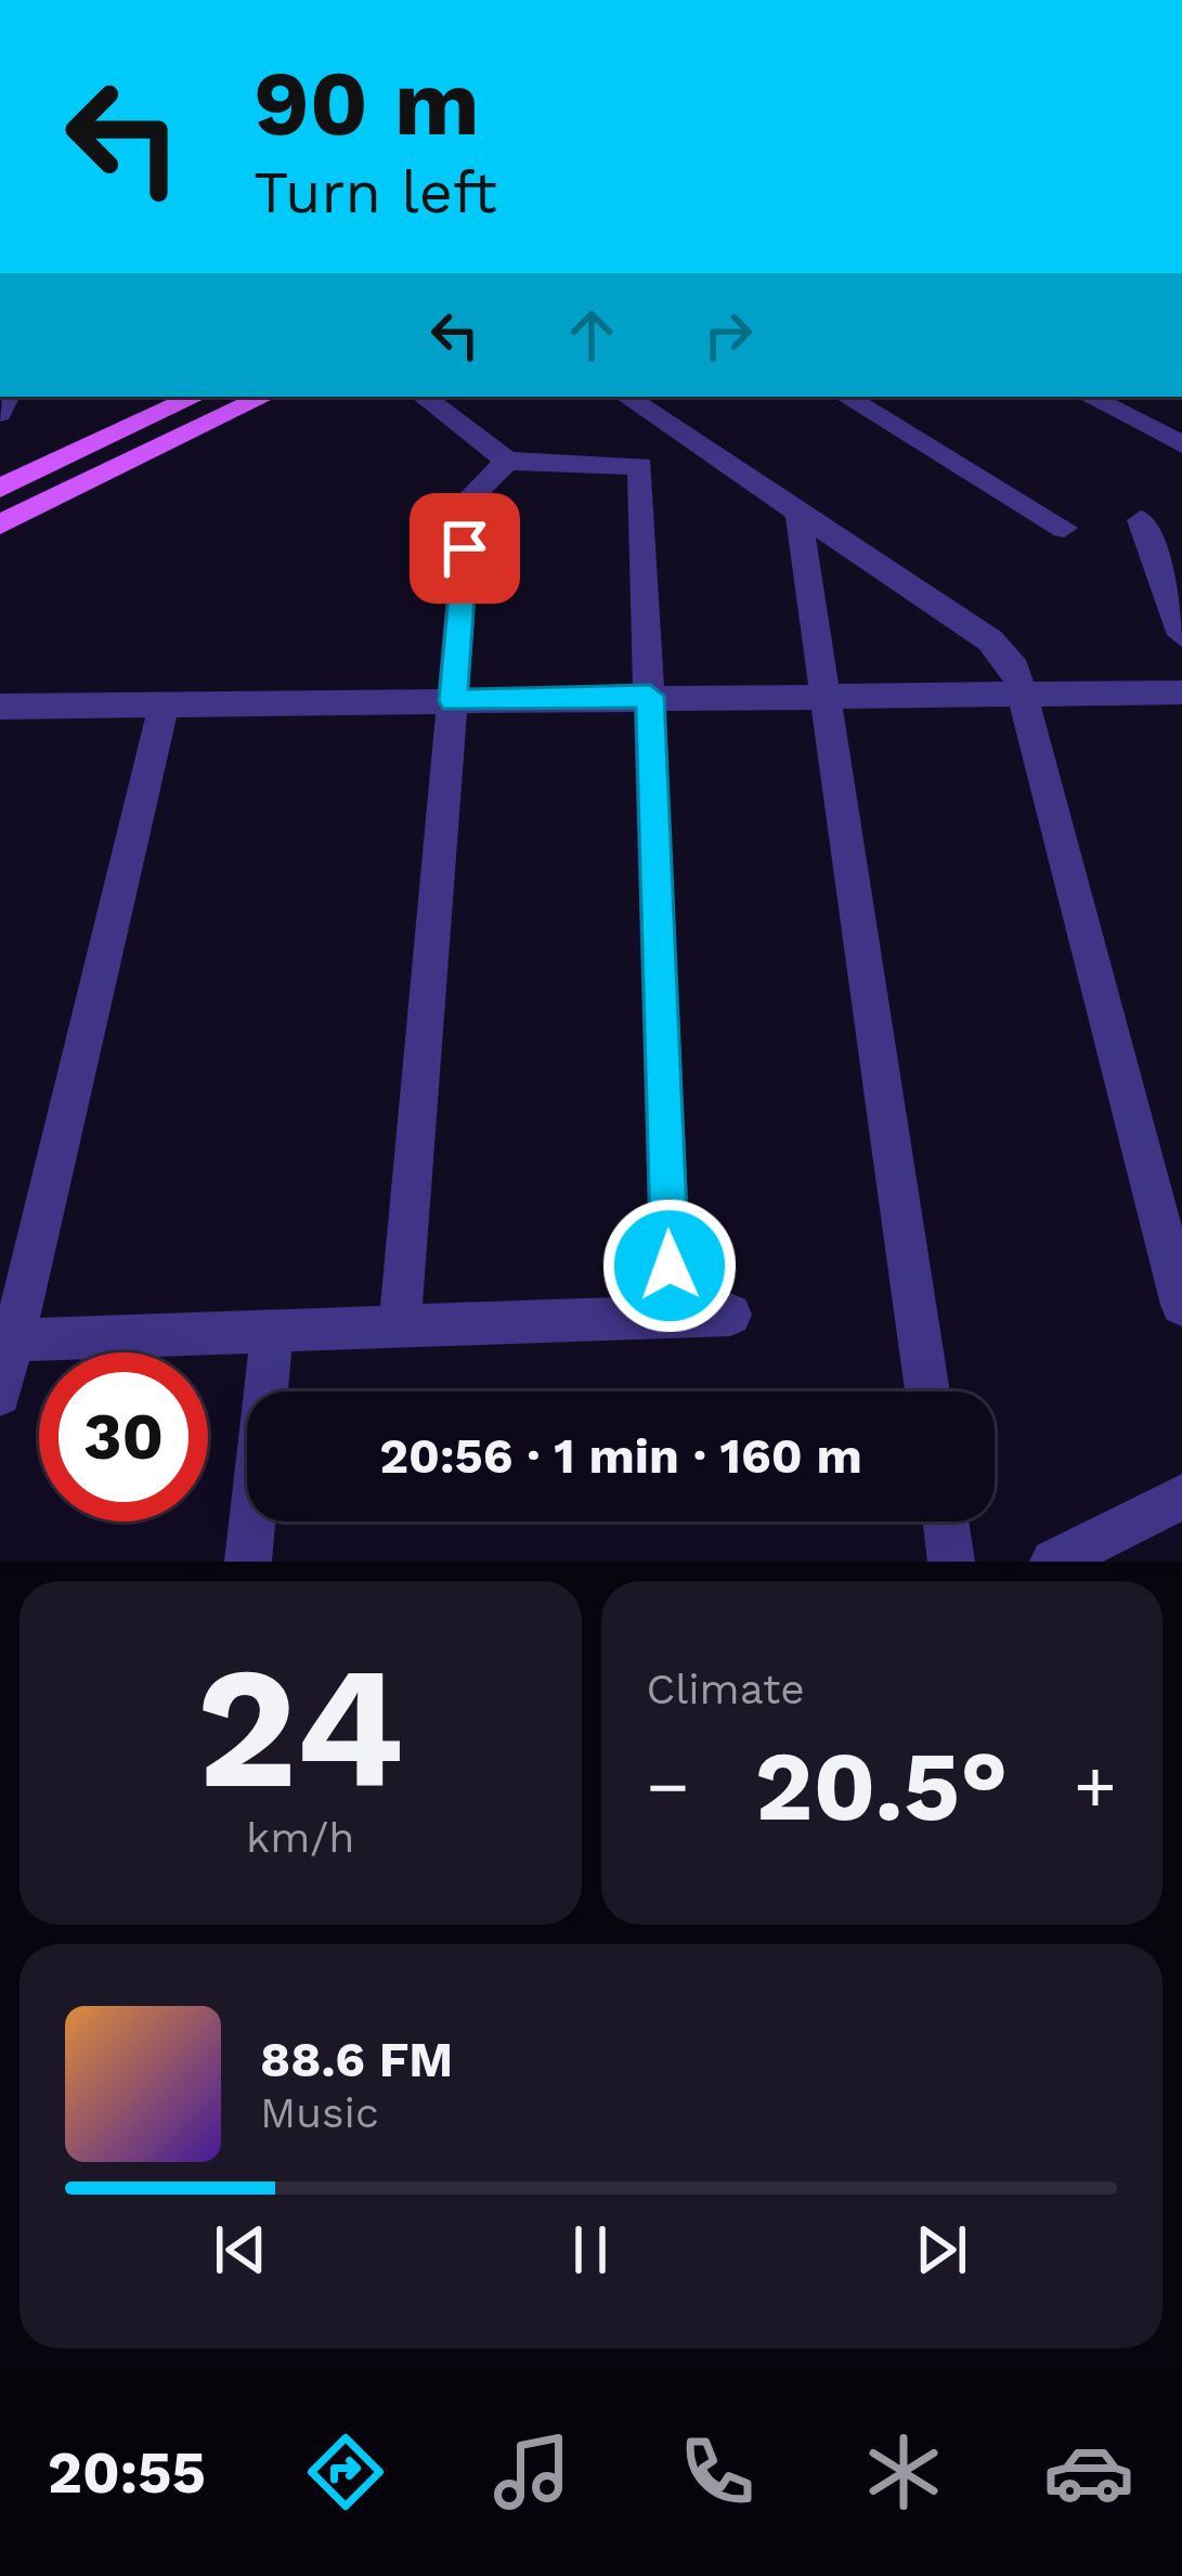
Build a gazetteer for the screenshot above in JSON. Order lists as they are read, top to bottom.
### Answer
{
  "page": {
    "turn": ["90 m", "Turn left"],
    "limit": "30",
    "trip": "20:56 · 1 min · 160 m",
    "tile": [
      ["24", "km/h"],
      "Climate"
    ],
    "heat": ["−", "20.5°", "+"],
    "song": ["88.6 FM", "Music"],
    "tabs": "20:55"
  }
}
